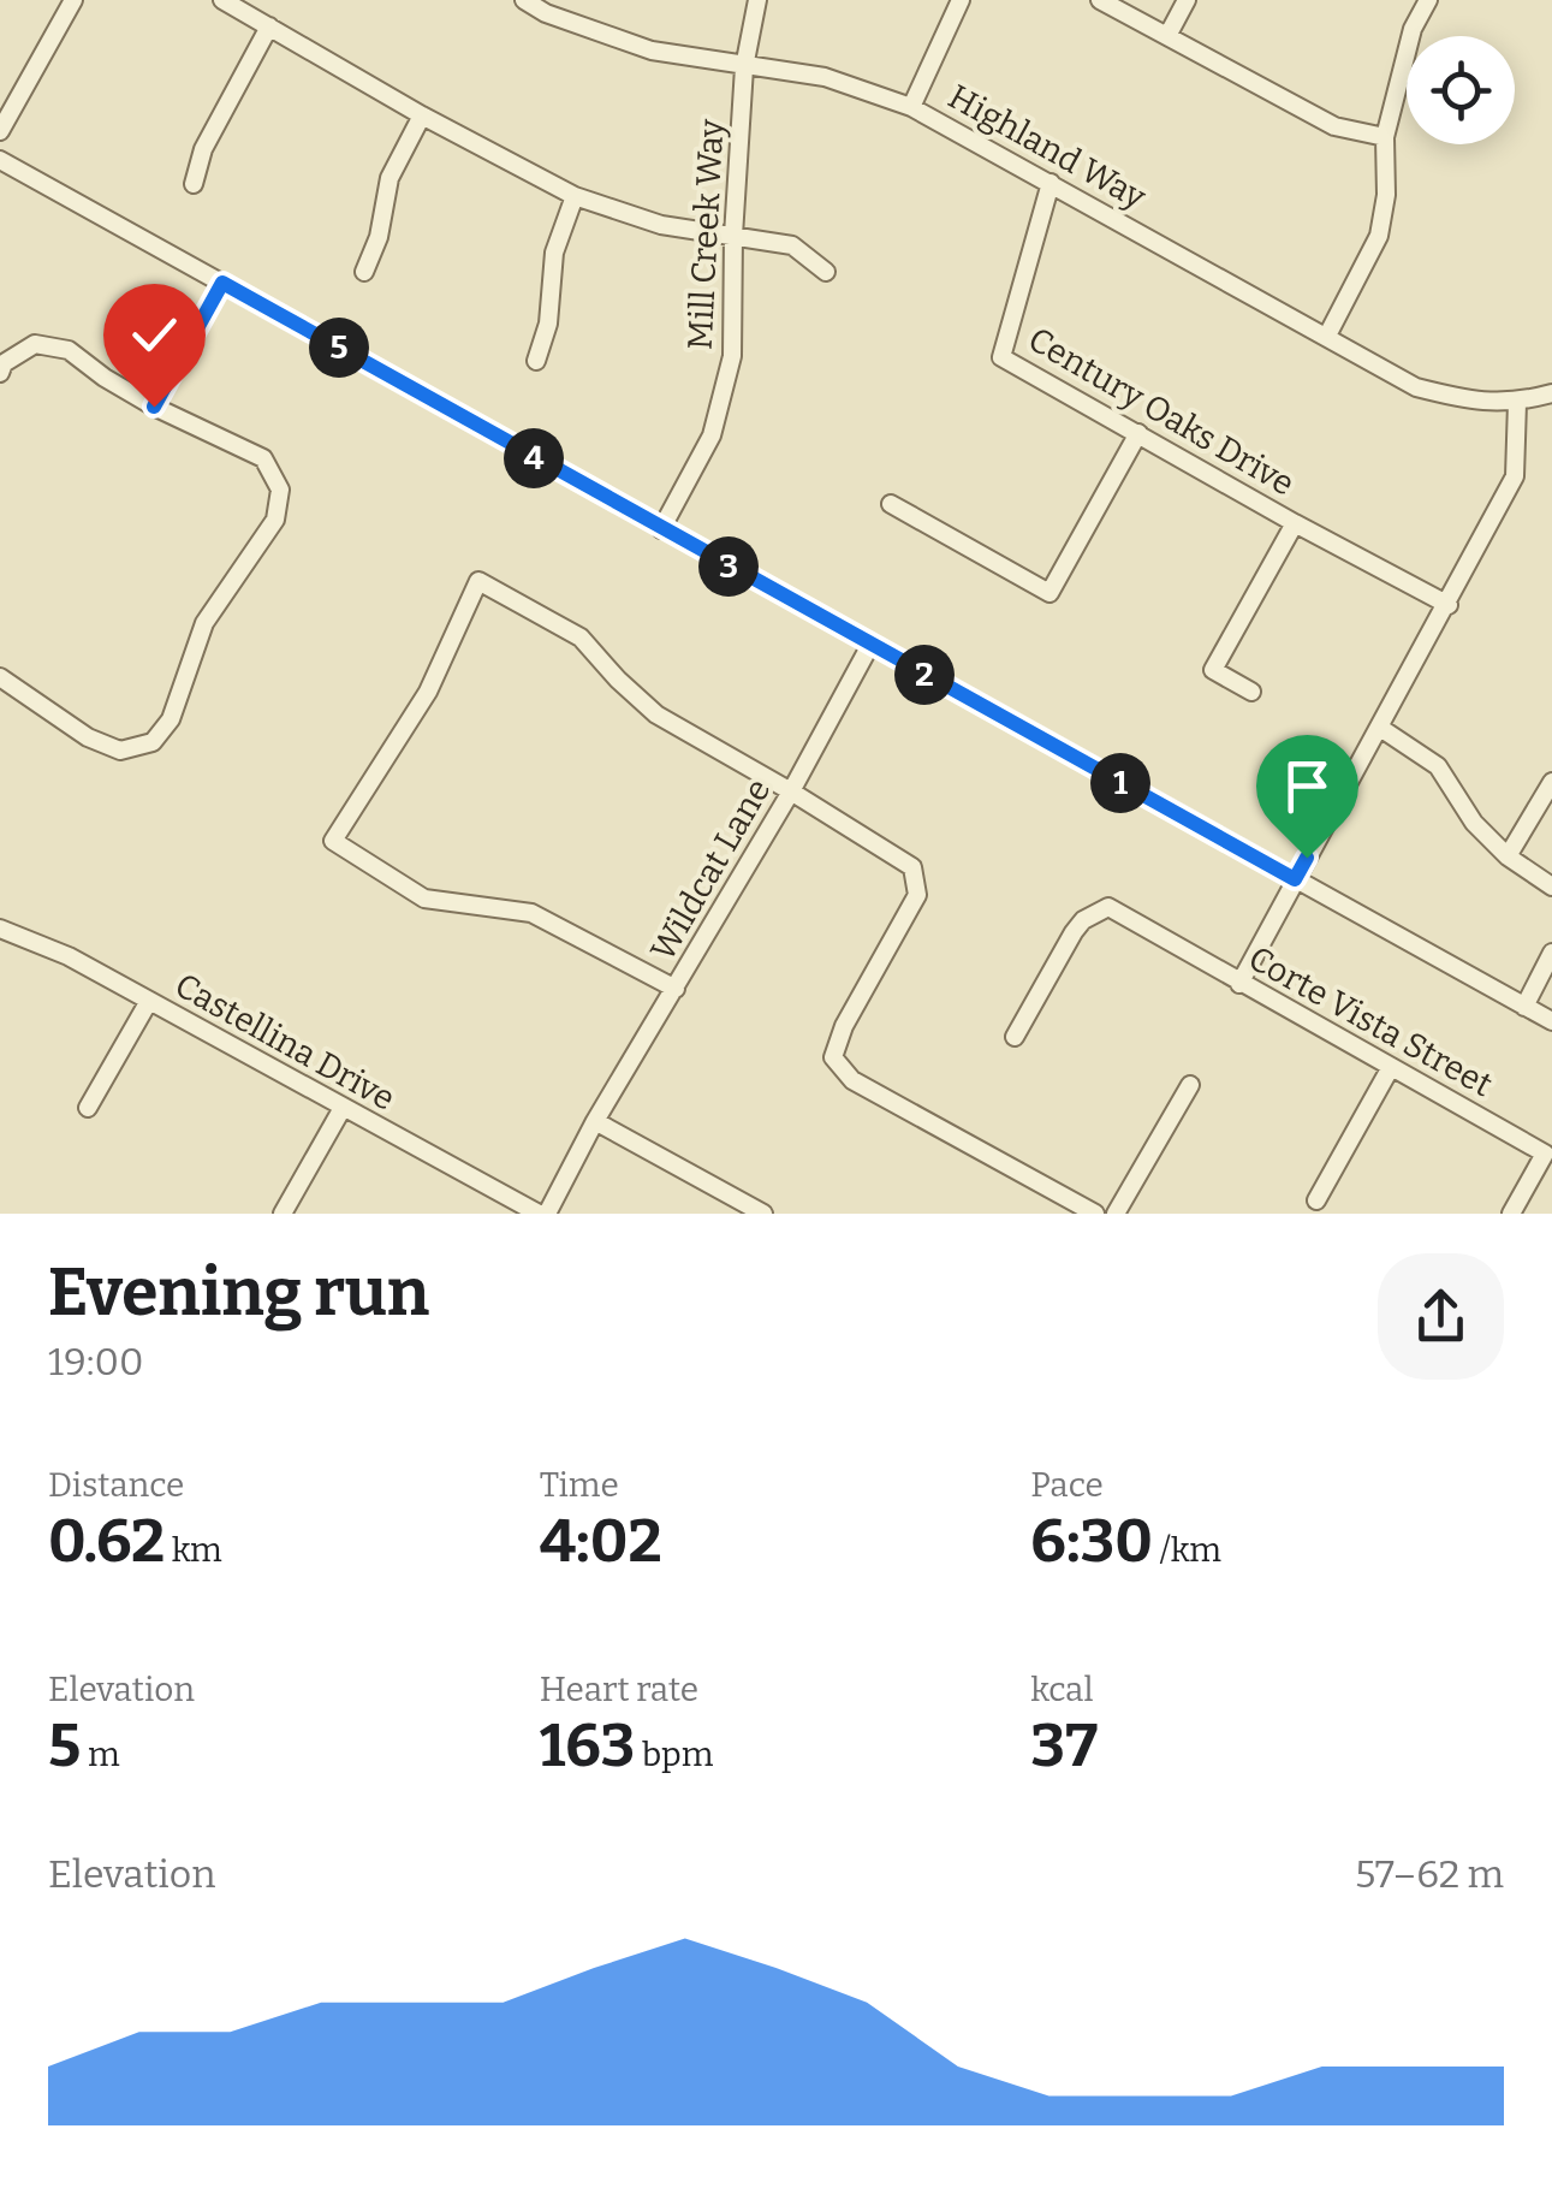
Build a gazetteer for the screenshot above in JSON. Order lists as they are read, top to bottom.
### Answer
{
  "streets": {
    "street": [
      "Highland Way",
      "Mill Creek Way",
      "Century Oaks Drive",
      "Wildcat Lane",
      "Corte Vista Street",
      "Castellina Drive"
    ]
  },
  "crossings": [
    ["Highland Way", "Mill Creek Way"],
    ["Highland Way", "Century Oaks Drive"]
  ],
  "page": {
    "pins": [
      "5",
      "4",
      "3",
      "2",
      "1"
    ],
    "heading": ["Evening run", "19:00"],
    "stats": [
      ["Distance", "0.62 km"],
      ["Time", "4:02"],
      ["Pace", "6:30 /km"],
      ["Elevation", "5 m"],
      ["Heart rate", "163 bpm"],
      ["kcal", "37"]
    ],
    "chart": ["Elevation", "57–62 m"]
  }
}
